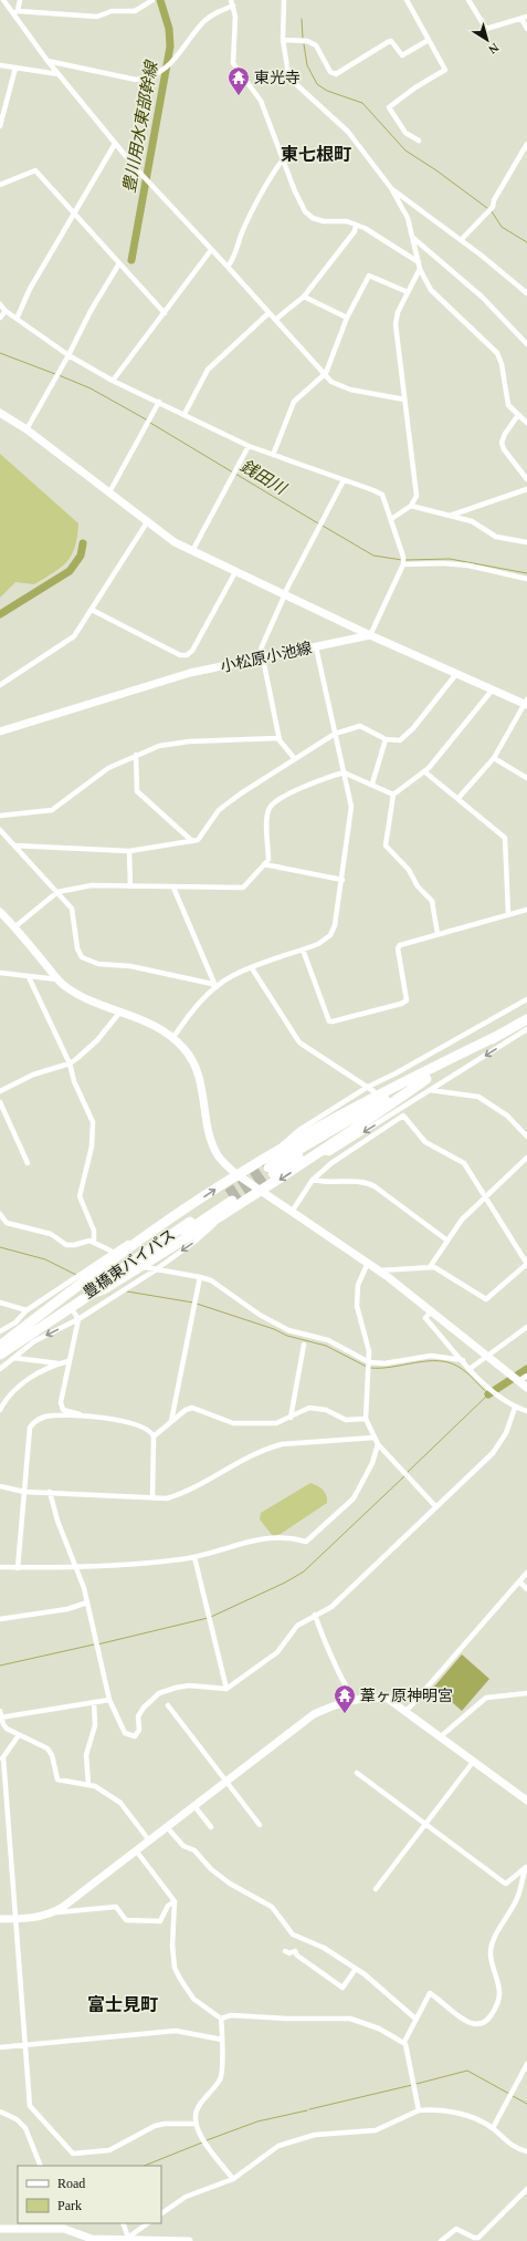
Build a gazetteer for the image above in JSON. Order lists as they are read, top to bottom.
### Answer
{
  "streets": {
    "highway": ["豊橋東バイパス"],
    "street": ["小松原小池線"]
  },
  "districts": ["東七根町", "富士見町"],
  "water": ["豊川用水東部幹線", "銭田川"],
  "places": {
    "temple": ["東光寺", "葦ヶ原神明宮"]
  },
  "legend": ["Road", "Park"],
  "north": "bottom right"
}
